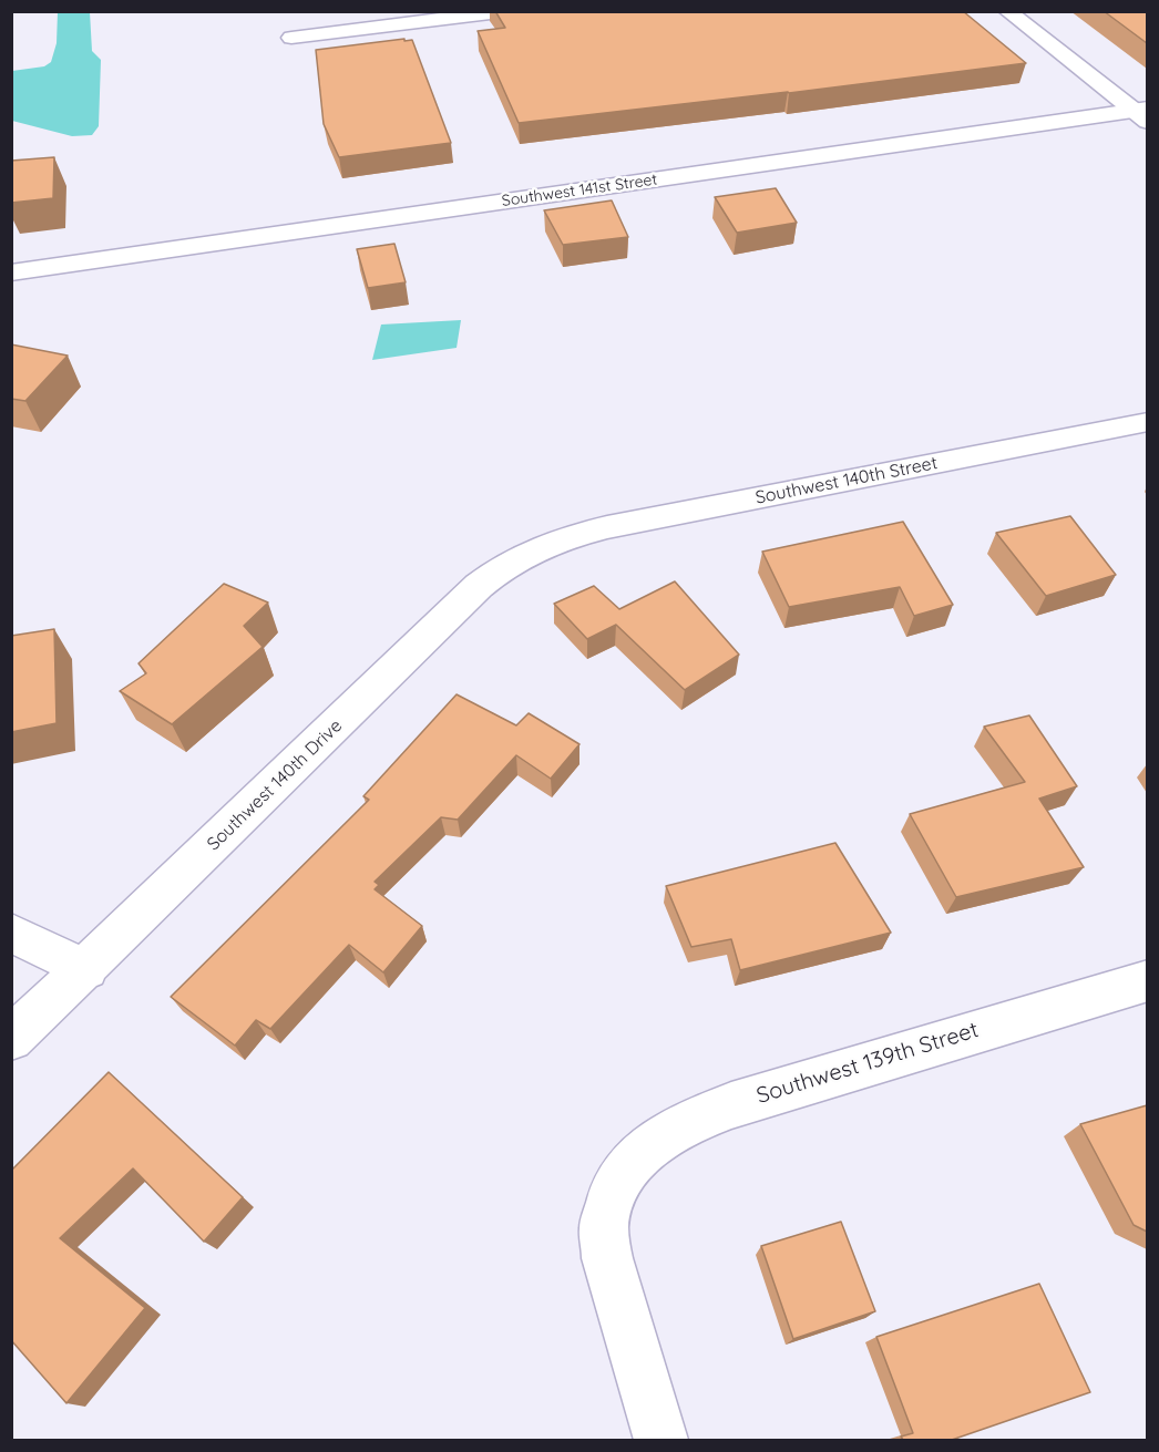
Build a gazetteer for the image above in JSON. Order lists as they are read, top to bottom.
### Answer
{
  "streets": {
    "street": [
      "Southwest 141st Street",
      "Southwest 140th Street",
      "Southwest 140th Drive",
      "Southwest 139th Street"
    ]
  },
  "crossings": [
    ["Southwest 140th Street", "Southwest 140th Drive"]
  ]
}
